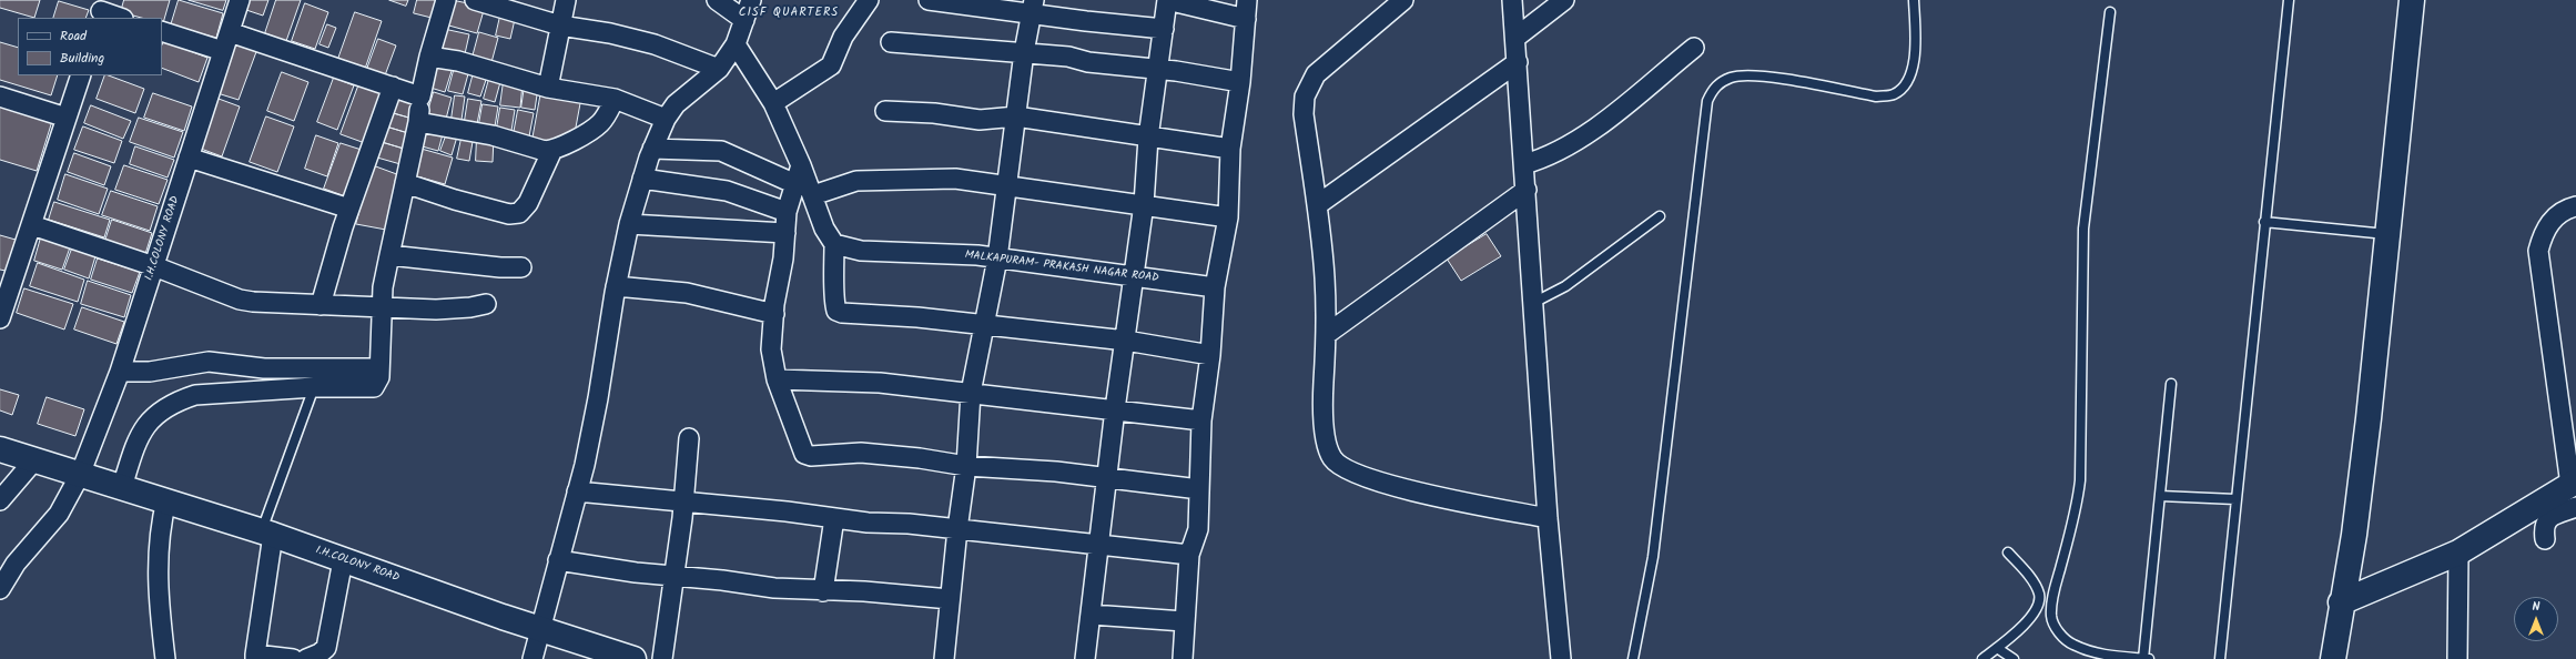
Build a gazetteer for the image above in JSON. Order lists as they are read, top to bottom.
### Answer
{
  "streets": {
    "street": ["I.H.COLONY ROAD", "MALKAPURAM- PRAKASH NAGAR ROAD"]
  },
  "districts": ["CISF QUARTERS"],
  "legend": ["Road", "Building"],
  "north": "top"
}
